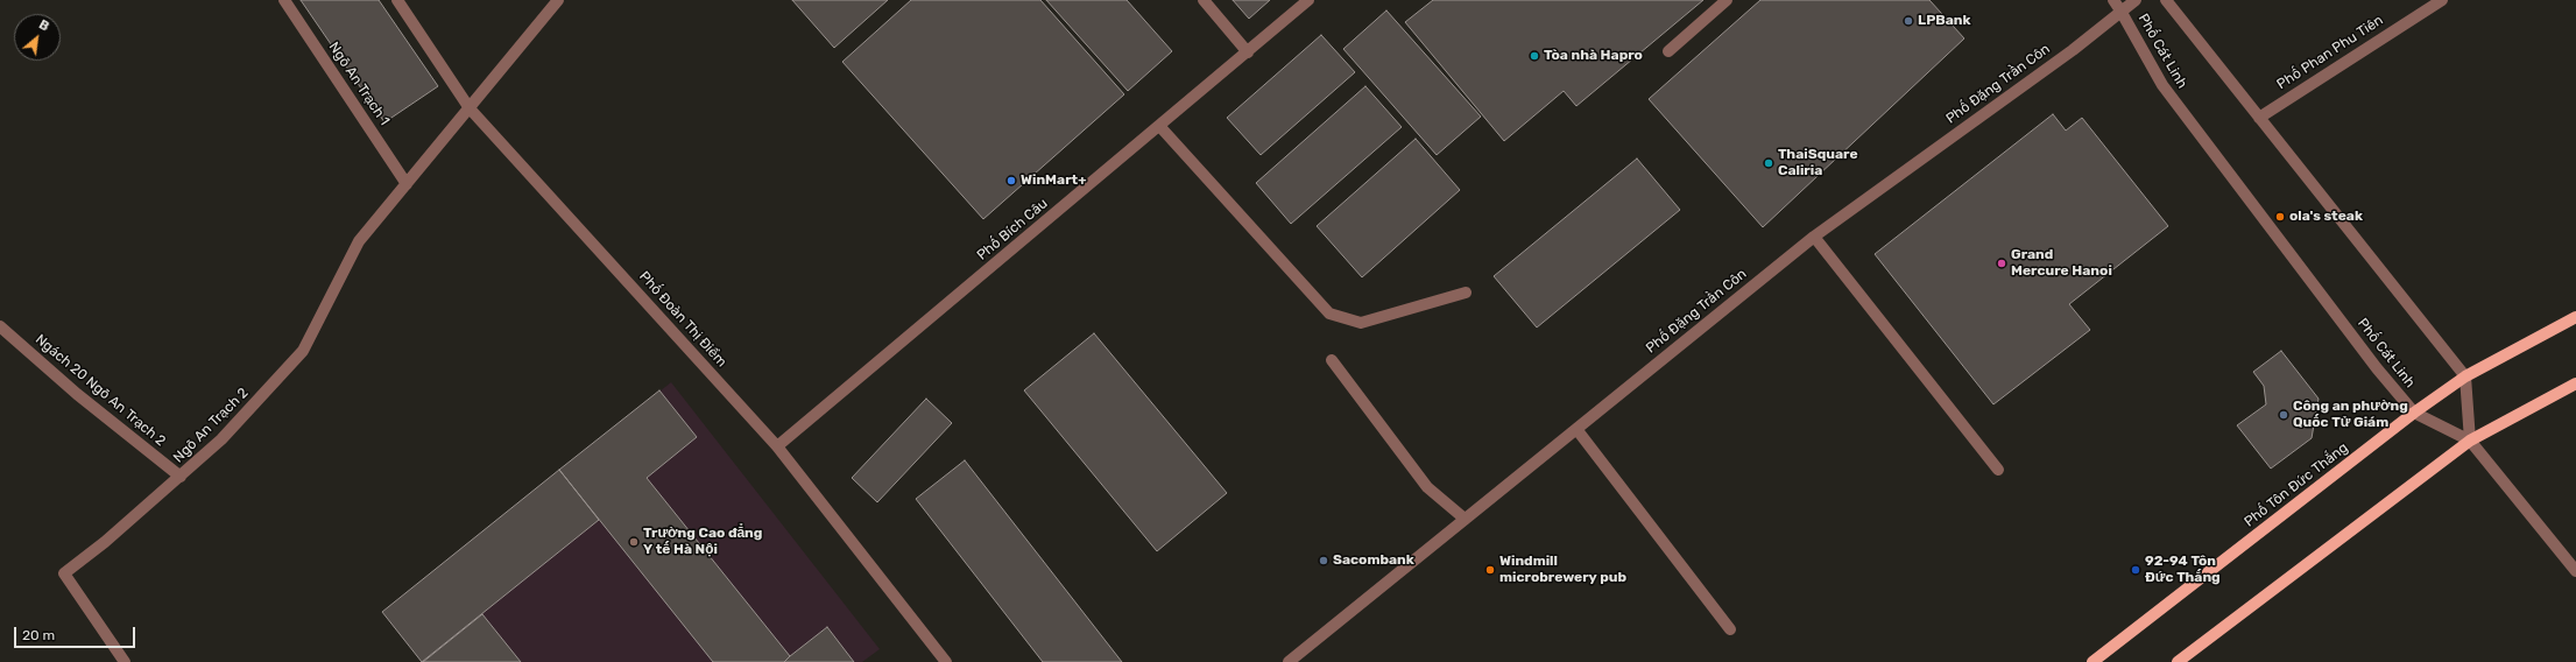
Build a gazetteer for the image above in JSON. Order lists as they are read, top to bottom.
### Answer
{
  "streets": {
    "main road": ["Phố Tôn Đức Thắng"],
    "street": [
      "Phố Cát Linh",
      "Phố Phan Phu Tiên",
      "Ngõ An Trạch 1",
      "Phố Đặng Trần Côn",
      "Phố Bích Câu",
      "Phố Đoàn Thị Điểm",
      "Ngách 20 Ngõ An Trạch 2",
      "Ngõ An Trạch 2"
    ]
  },
  "crossings": [
    ["Phố Cát Linh", "Phố Phan Phu Tiên"],
    ["Phố Cát Linh", "Phố Đặng Trần Côn"],
    ["Phố Cát Linh", "Phố Tôn Đức Thắng"],
    ["Ngõ An Trạch 1", "Ngõ An Trạch 2"],
    ["Phố Bích Câu", "Phố Đoàn Thị Điểm"],
    ["Phố Đoàn Thị Điểm", "Ngõ An Trạch 2"],
    ["Ngách 20 Ngõ An Trạch 2", "Ngõ An Trạch 2"]
  ],
  "places": [
    "LPBank",
    "Tòa nhà Hapro",
    "ThaiSquare Caliria",
    "WinMart+",
    "ola's steak",
    "Grand Mercure Hanoi",
    "Công an phường Quốc Tử Giám",
    "Trường Cao đẳng Y tế Hà Nội",
    "Sacombank",
    "Windmill microbrewery pub",
    "92-94 Tôn Đức Thắng"
  ],
  "scale_bar": "20 m",
  "north": "top right"
}
